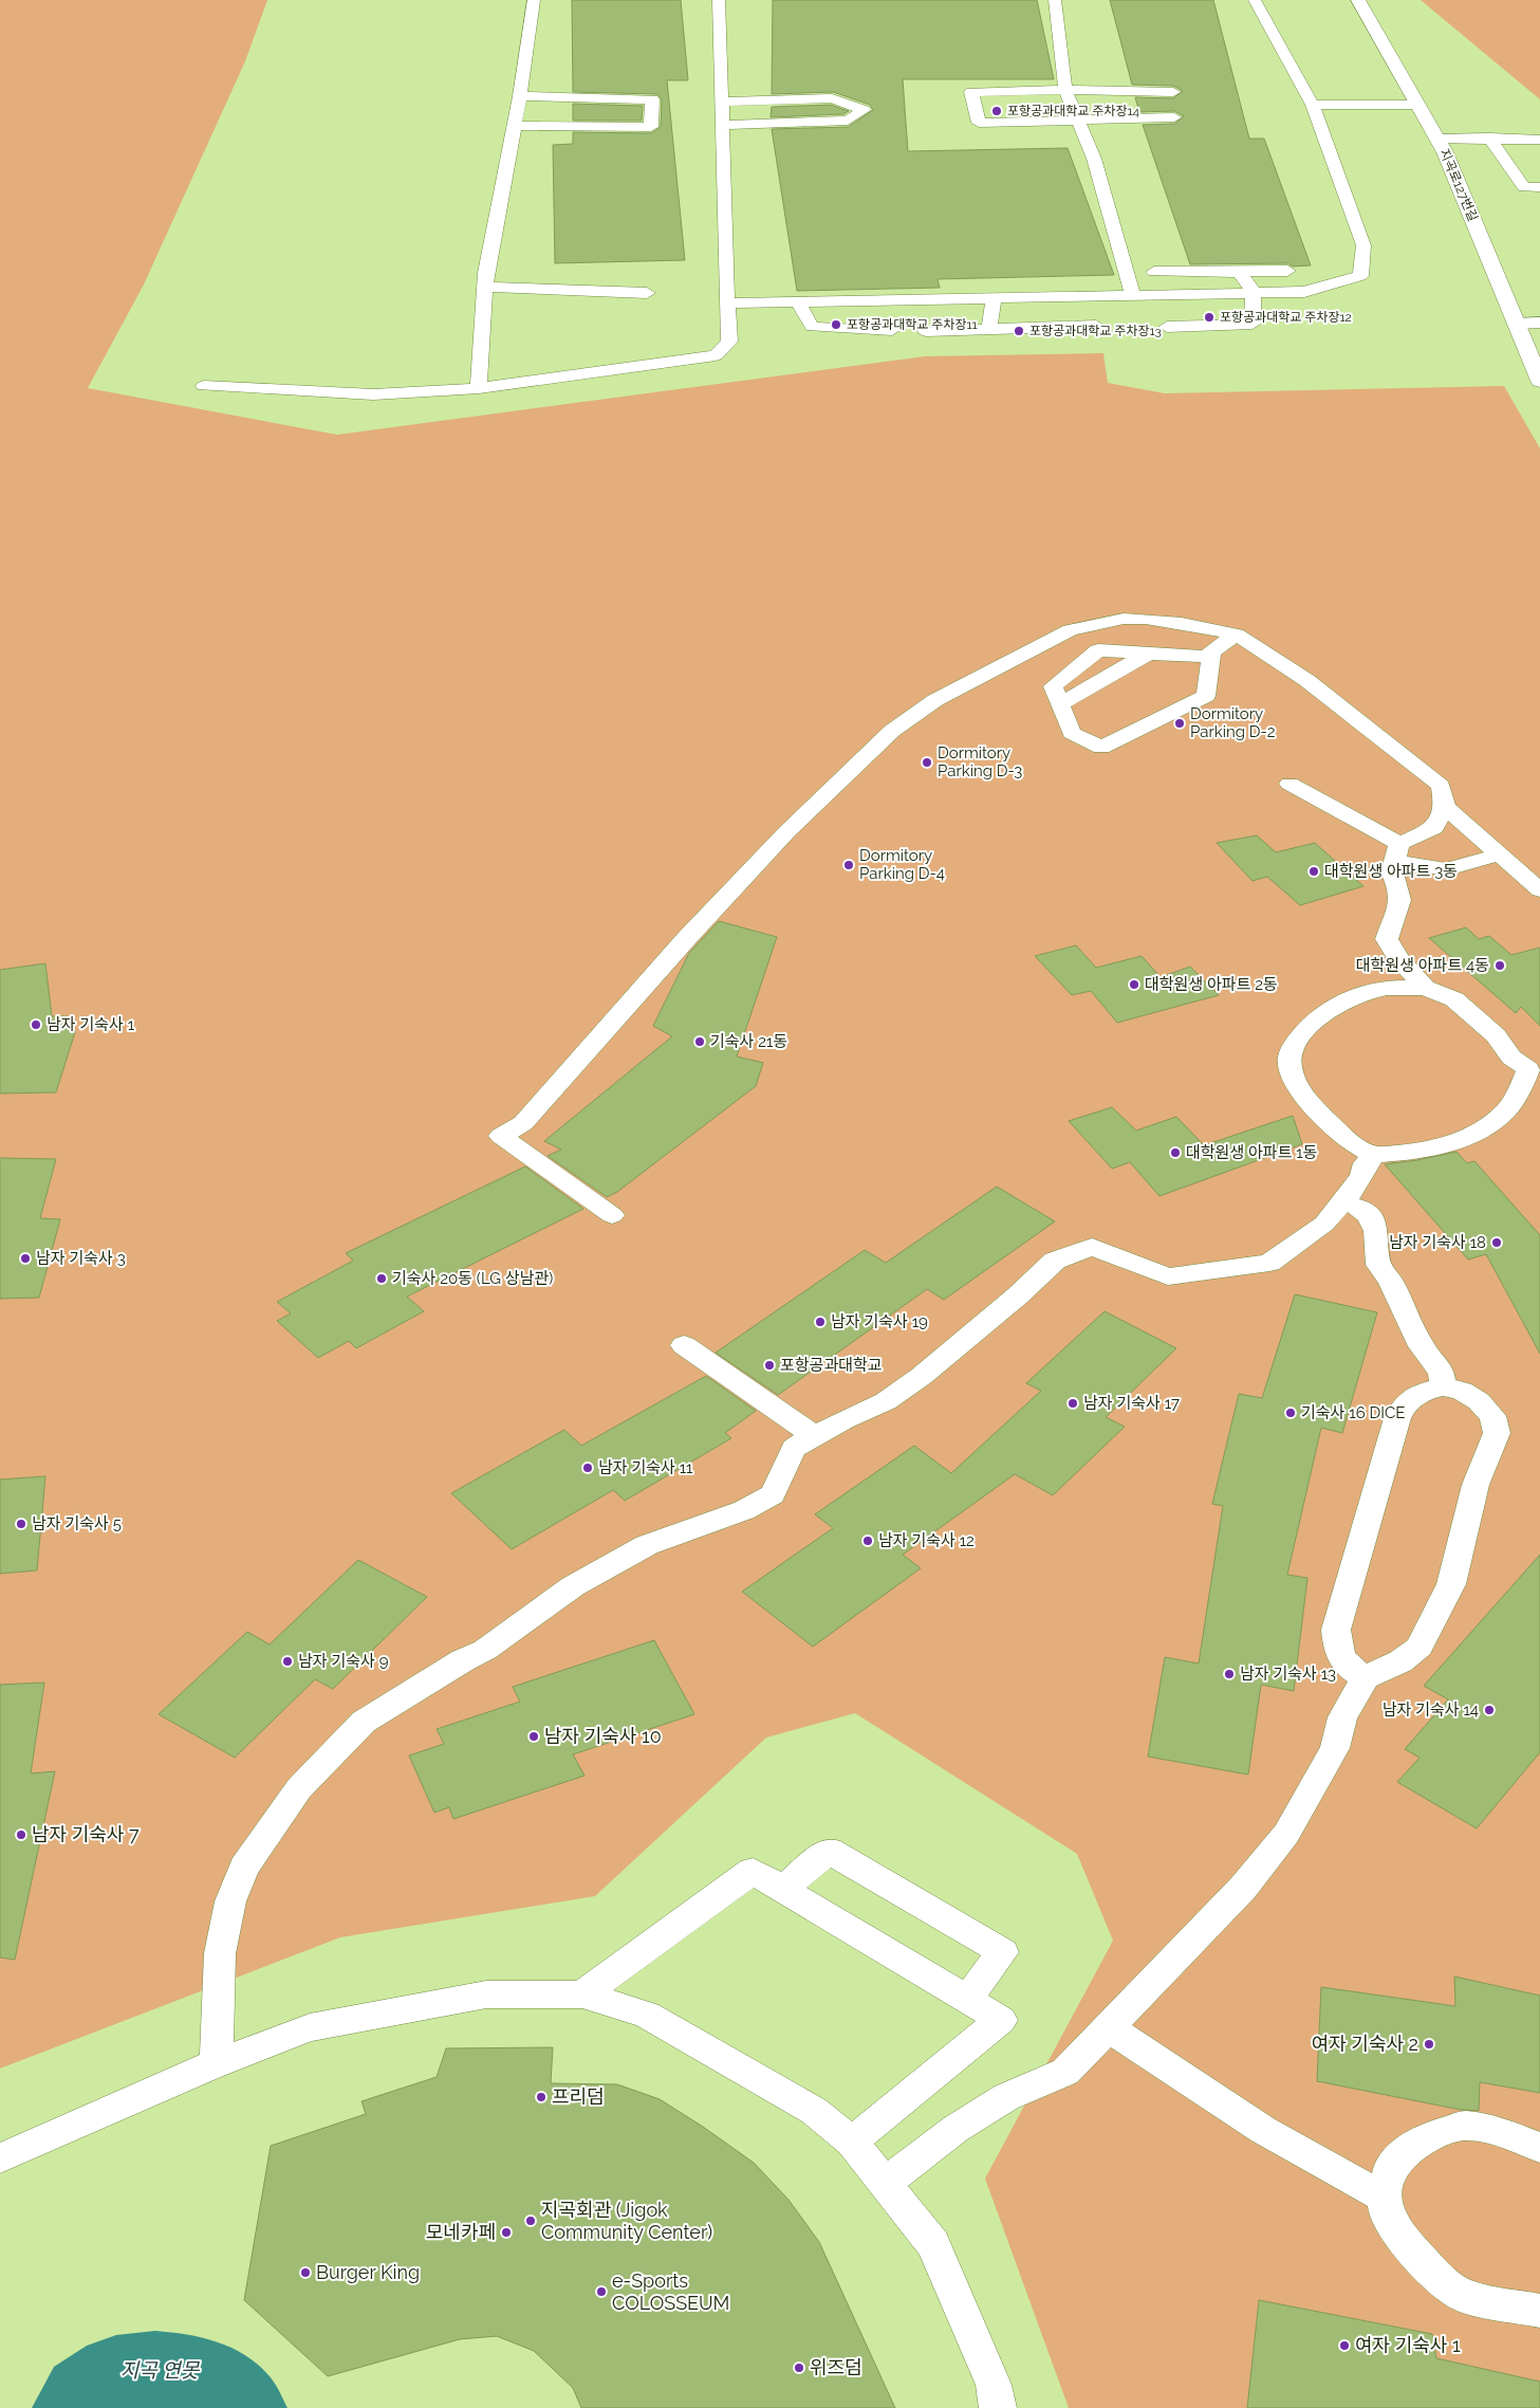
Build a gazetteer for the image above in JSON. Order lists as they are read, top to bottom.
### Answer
{
  "streets": {
    "street": ["지곡로127번길"]
  },
  "water": ["지곡 연못"],
  "places": [
    "포항공과대학교 주차장14",
    "포항공과대학교 주차장12",
    "포항공과대학교 주차장11",
    "포항공과대학교 주차장13",
    "Dormitory Parking D-2",
    "Dormitory Parking D-3",
    "Dormitory Parking D-4",
    "대학원생 아파트 3동",
    "대학원생 아파트 4동",
    "대학원생 아파트 2동",
    "남자 기숙사 1",
    "기숙사 21동",
    "대학원생 아파트 1동",
    "남자 기숙사 18",
    "남자 기숙사 3",
    "기숙사 20동 (LG 상남관)",
    "남자 기숙사 19",
    "포항공과대학교",
    "남자 기숙사 17",
    "기숙사 16 DICE",
    "남자 기숙사 11",
    "남자 기숙사 5",
    "남자 기숙사 12",
    "남자 기숙사 9",
    "남자 기숙사 13",
    "남자 기숙사 14",
    "남자 기숙사 10",
    "남자 기숙사 7",
    "여자 기숙사 2",
    "프리덤",
    "지곡회관 (Jigok Community Center)",
    "모네카페",
    "Burger King",
    "e-Sports COLOSSEUM",
    "여자 기숙사 1",
    "위즈덤"
  ]
}
